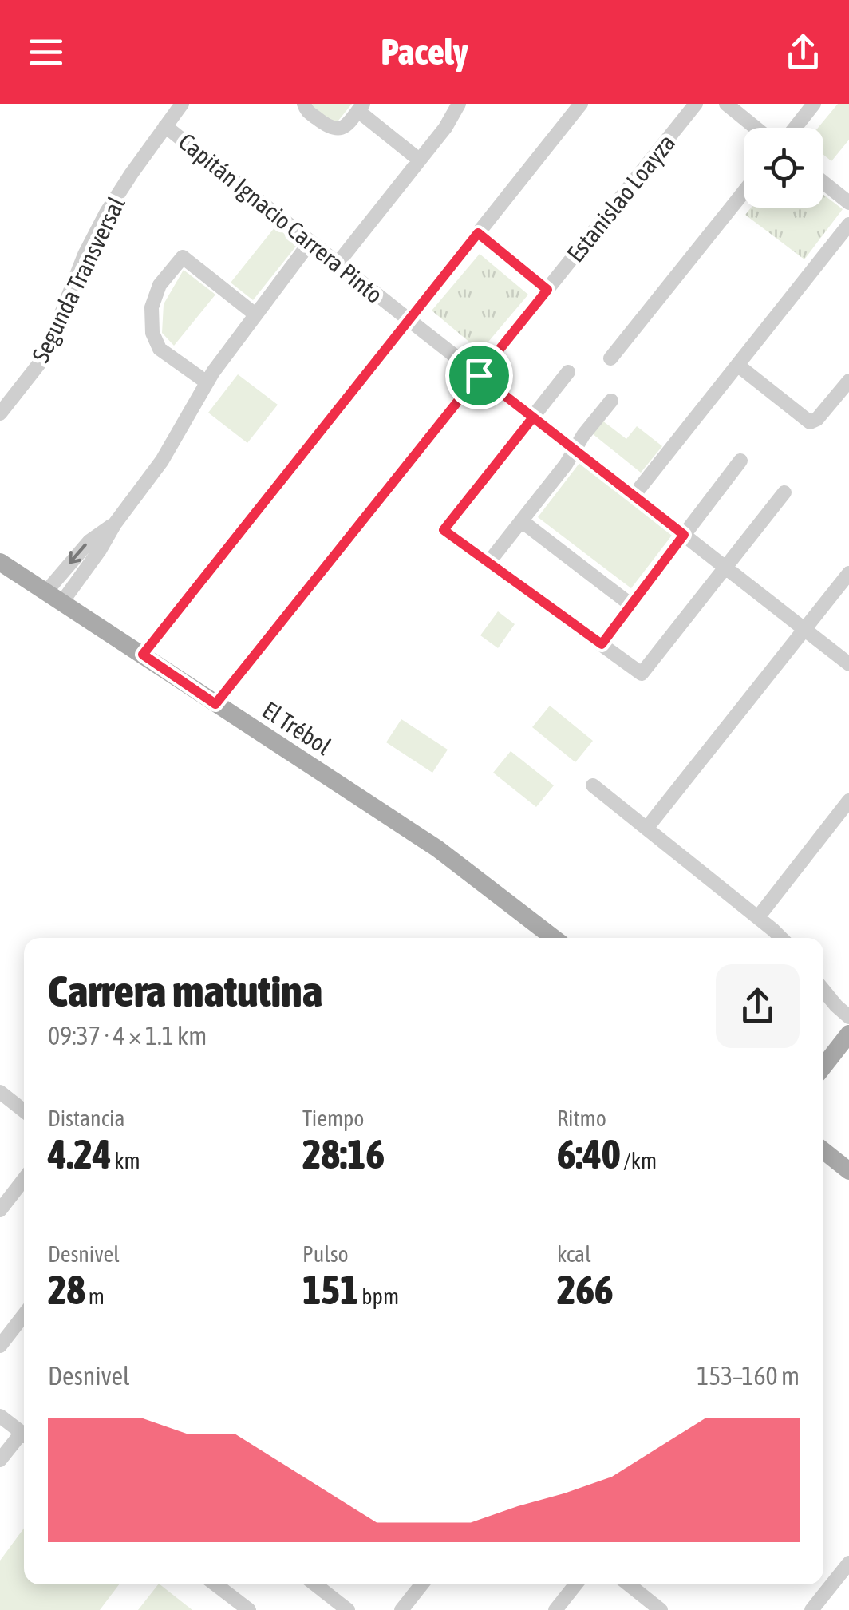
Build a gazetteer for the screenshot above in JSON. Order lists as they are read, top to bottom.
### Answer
{
  "streets": {
    "main road": ["El Trébol"],
    "street": ["Estanislao Loayza", "Capitán Ignacio Carrera Pinto", "Segunda Transversal"]
  },
  "crossings": [
    ["Estanislao Loayza", "Capitán Ignacio Carrera Pinto"],
    ["Estanislao Loayza", "El Trébol"],
    ["Capitán Ignacio Carrera Pinto", "Segunda Transversal"]
  ],
  "page": {
    "header": "Pacely",
    "heading": ["Carrera matutina", "09:37 · 4 × 1.1 km"],
    "stats": [
      ["Distancia", "4.24 km"],
      ["Tiempo", "28:16"],
      ["Ritmo", "6:40 /km"],
      ["Desnivel", "28 m"],
      ["Pulso", "151 bpm"],
      ["kcal", "266"]
    ],
    "chart": ["Desnivel", "153–160 m"]
  }
}
